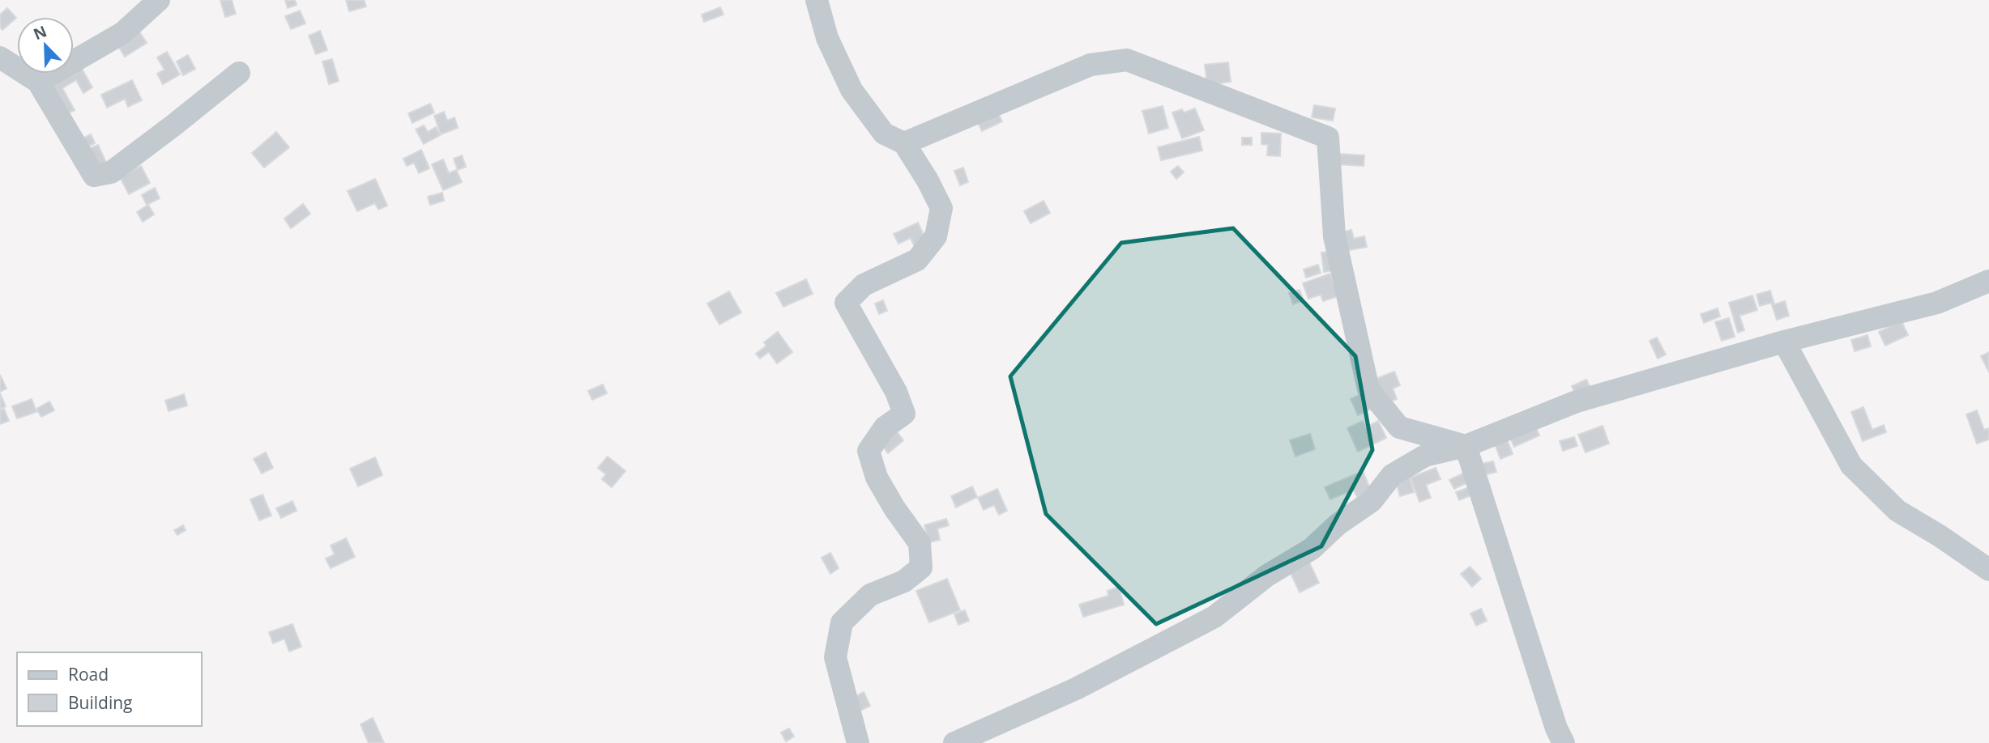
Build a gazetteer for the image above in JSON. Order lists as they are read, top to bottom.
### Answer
{
  "legend": ["Road", "Building"],
  "north": "top left"
}
